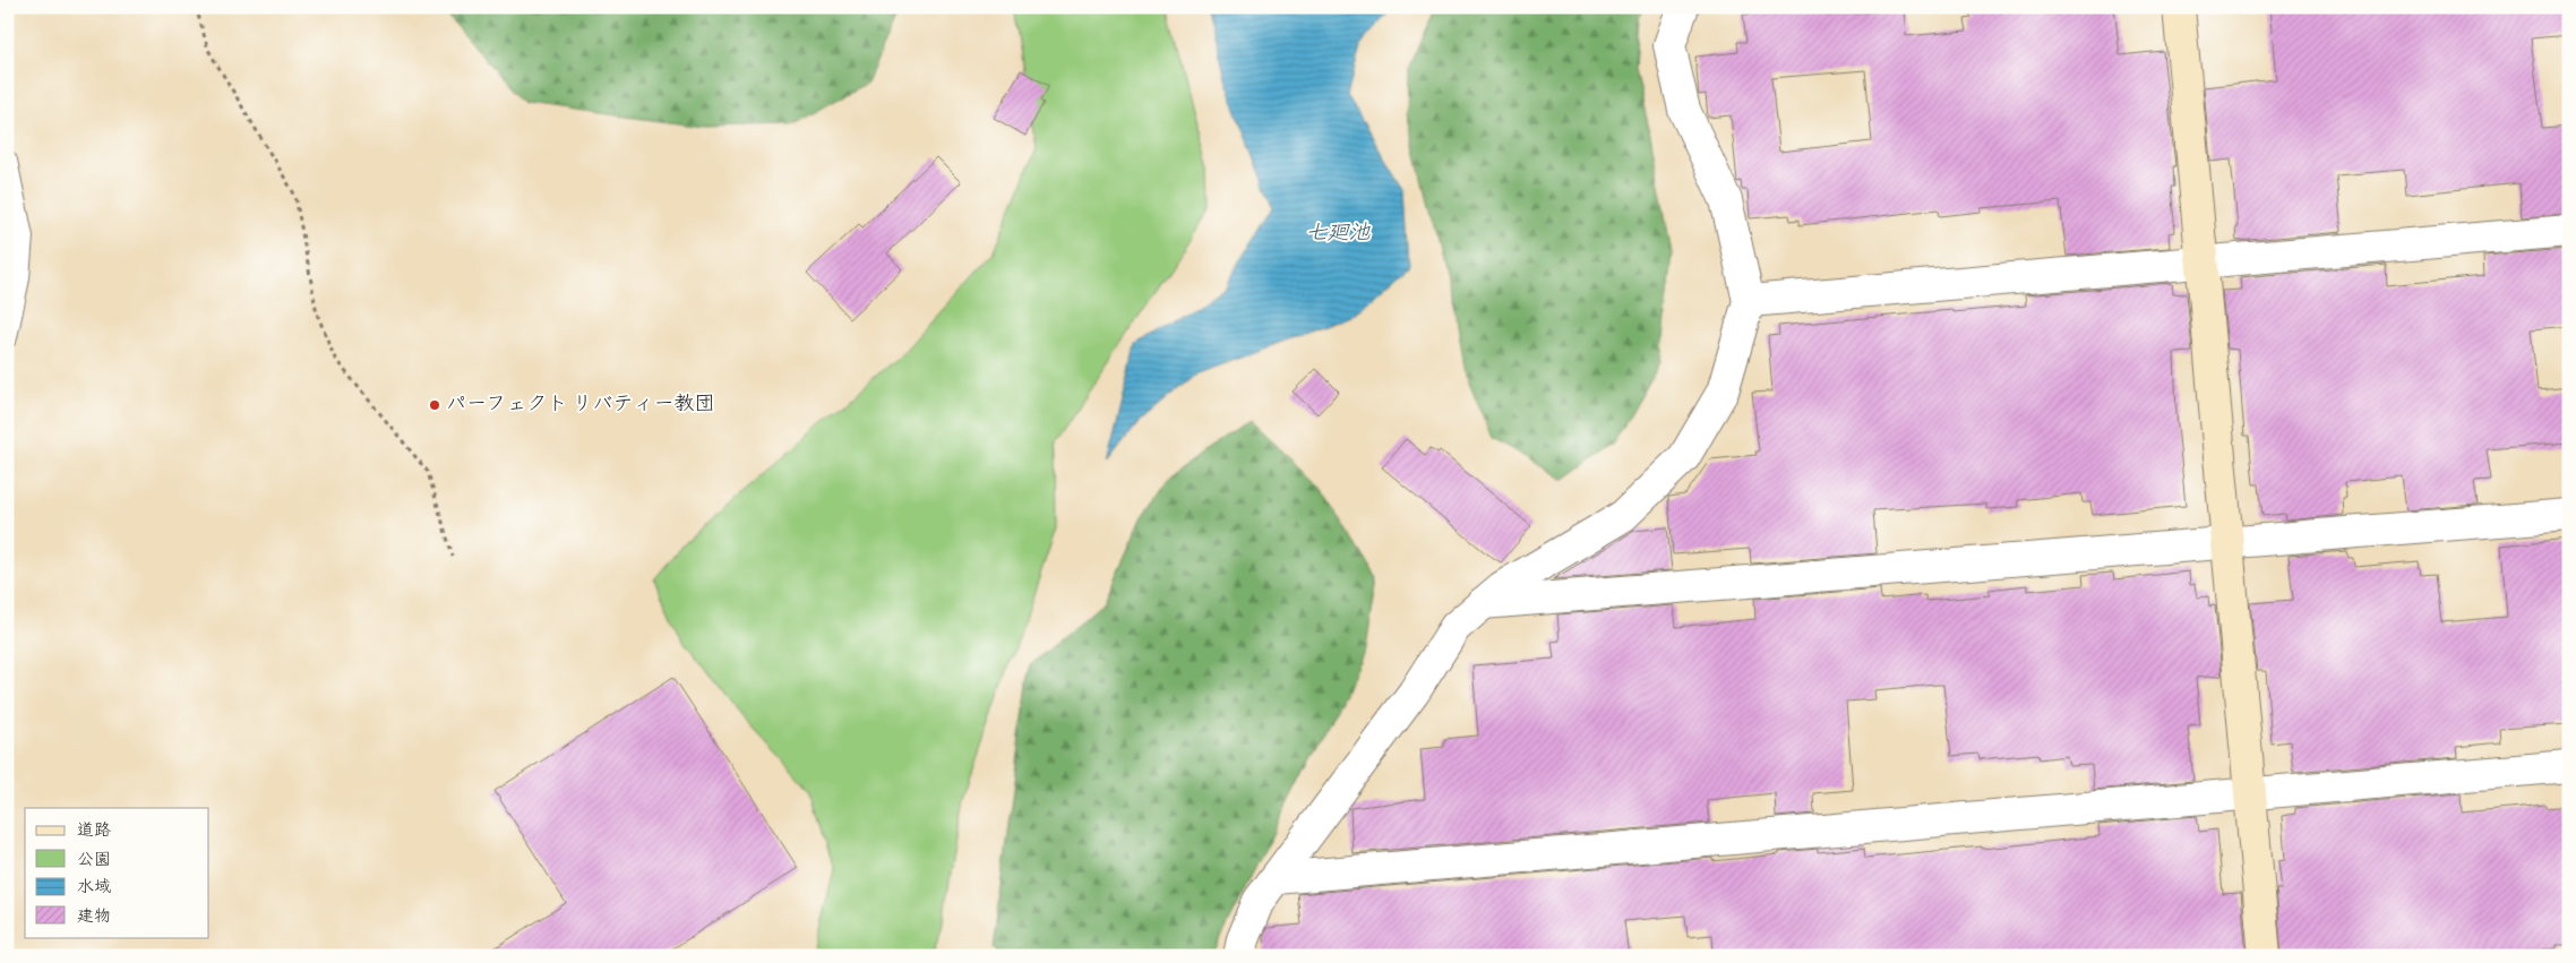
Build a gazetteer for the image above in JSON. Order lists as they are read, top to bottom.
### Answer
{
  "water": ["七廻池"],
  "places": ["パーフェクト リバティー教団"],
  "legend": [
    "道路",
    "公園",
    "水域",
    "建物"
  ]
}
